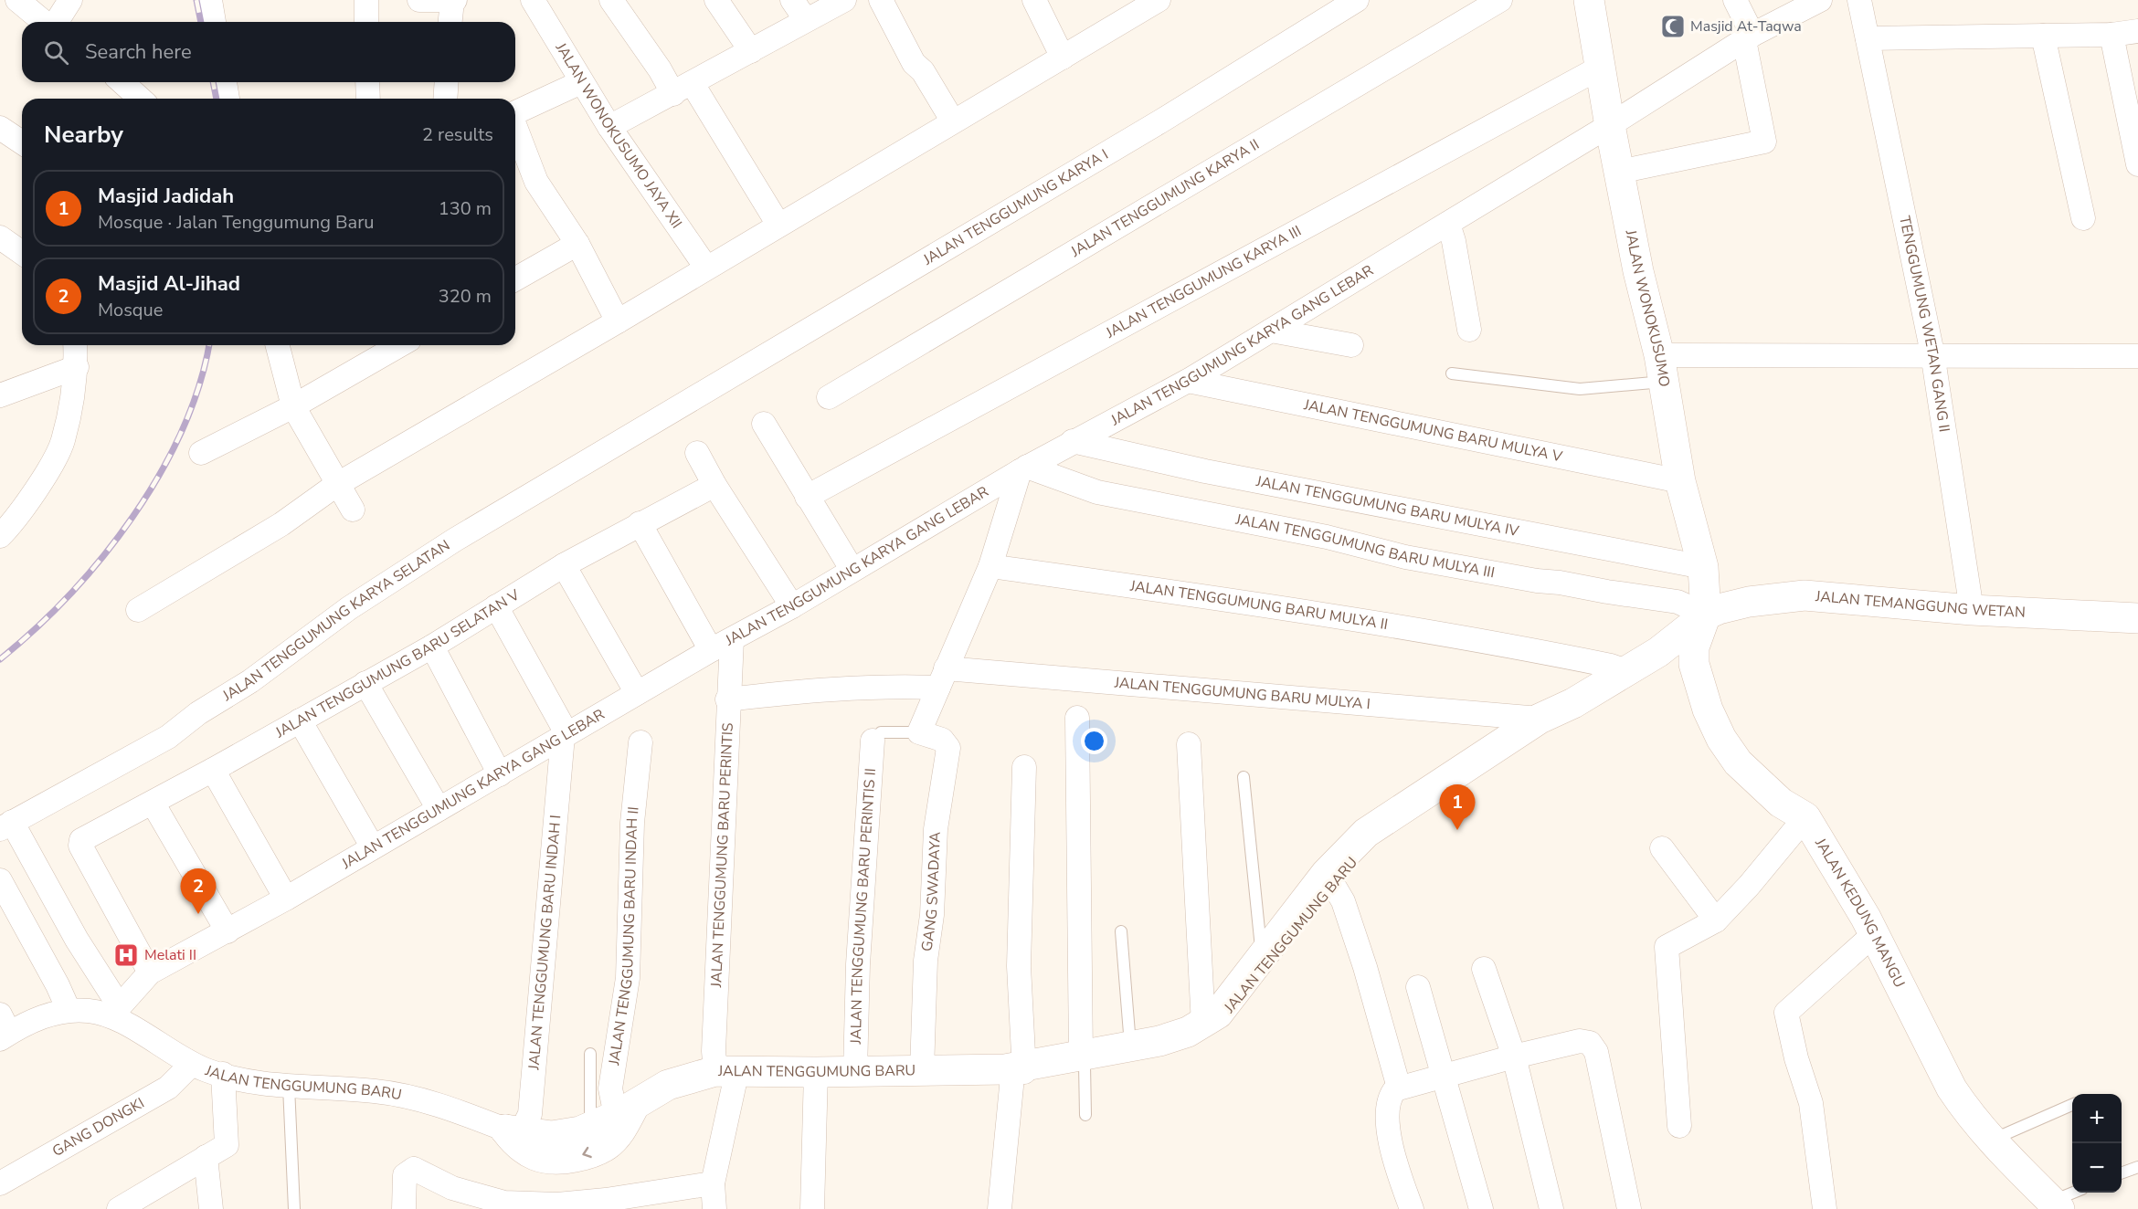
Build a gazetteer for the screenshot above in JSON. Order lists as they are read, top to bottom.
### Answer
{
  "streets": {
    "street": [
      "JALAN WONOKUSUMO JAYA XII",
      "JALAN TENGGUMUNG KARYA II",
      "JALAN TENGGUMUNG KARYA I",
      "JALAN TENGGUMUNG KARYA III",
      "JALAN WONOKUSUMO",
      "TENGGUMUNG WETAN GANG II",
      "JALAN TENGGUMUNG KARYA GANG LEBAR",
      "JALAN TENGGUMUNG BARU MULYA V",
      "JALAN TENGGUMUNG BARU MULYA IV",
      "JALAN TENGGUMUNG BARU MULYA III",
      "JALAN TEMANGGUNG WETAN",
      "JALAN TENGGUMUNG BARU MULYA II",
      "JALAN TENGGUMUNG KARYA SELATAN",
      "JALAN TENGGUMUNG BARU SELATAN V",
      "JALAN TENGGUMUNG BARU MULYA I",
      "JALAN TENGGUMUNG BARU PERINTIS",
      "GANG SWADAYA",
      "JALAN TENGGUMUNG BARU PERINTIS II",
      "JALAN KEDUNG MANGU",
      "JALAN TENGGUMUNG BARU",
      "JALAN TENGGUMUNG BARU INDAH II",
      "JALAN TENGGUMUNG BARU INDAH I",
      "GANG DONGKI"
    ]
  },
  "crossings": [
    ["JALAN TENGGUMUNG KARYA I", "JALAN TENGGUMUNG KARYA SELATAN"],
    ["JALAN TENGGUMUNG KARYA III", "JALAN WONOKUSUMO"],
    ["JALAN WONOKUSUMO", "JALAN TENGGUMUNG KARYA GANG LEBAR"],
    ["JALAN WONOKUSUMO", "JALAN TENGGUMUNG BARU MULYA V"],
    ["JALAN WONOKUSUMO", "JALAN TENGGUMUNG BARU MULYA IV"],
    ["JALAN WONOKUSUMO", "JALAN TENGGUMUNG BARU MULYA III"],
    ["JALAN WONOKUSUMO", "JALAN TEMANGGUNG WETAN"],
    ["JALAN WONOKUSUMO", "JALAN KEDUNG MANGU"],
    ["JALAN WONOKUSUMO", "JALAN TENGGUMUNG BARU"],
    ["TENGGUMUNG WETAN GANG II", "JALAN TEMANGGUNG WETAN"],
    ["JALAN TENGGUMUNG KARYA GANG LEBAR", "JALAN TENGGUMUNG BARU MULYA V"],
    ["JALAN TENGGUMUNG KARYA GANG LEBAR", "JALAN TENGGUMUNG BARU MULYA IV"],
    ["JALAN TENGGUMUNG KARYA GANG LEBAR", "JALAN TENGGUMUNG BARU MULYA III"],
    ["JALAN TENGGUMUNG KARYA GANG LEBAR", "JALAN TENGGUMUNG BARU SELATAN V"],
    ["JALAN TENGGUMUNG KARYA GANG LEBAR", "JALAN TENGGUMUNG BARU PERINTIS"],
    ["JALAN TENGGUMUNG KARYA GANG LEBAR", "JALAN TENGGUMUNG BARU"],
    ["JALAN TENGGUMUNG KARYA GANG LEBAR", "JALAN TENGGUMUNG BARU INDAH I"],
    ["JALAN TENGGUMUNG BARU MULYA III", "JALAN TEMANGGUNG WETAN"],
    ["JALAN TENGGUMUNG BARU MULYA III", "JALAN KEDUNG MANGU"],
    ["JALAN TENGGUMUNG BARU MULYA III", "JALAN TENGGUMUNG BARU"],
    ["JALAN TEMANGGUNG WETAN", "JALAN KEDUNG MANGU"],
    ["JALAN TEMANGGUNG WETAN", "JALAN TENGGUMUNG BARU"],
    ["JALAN TENGGUMUNG BARU MULYA II", "JALAN TENGGUMUNG BARU"],
    ["JALAN TENGGUMUNG BARU MULYA I", "JALAN TENGGUMUNG BARU PERINTIS"],
    ["JALAN TENGGUMUNG BARU MULYA I", "JALAN TENGGUMUNG BARU"],
    ["JALAN TENGGUMUNG BARU PERINTIS", "JALAN TENGGUMUNG BARU"],
    ["GANG SWADAYA", "JALAN TENGGUMUNG BARU"],
    ["JALAN TENGGUMUNG BARU PERINTIS II", "JALAN TENGGUMUNG BARU"],
    ["JALAN KEDUNG MANGU", "JALAN TENGGUMUNG BARU"],
    ["JALAN TENGGUMUNG BARU", "JALAN TENGGUMUNG BARU INDAH II"],
    ["JALAN TENGGUMUNG BARU", "JALAN TENGGUMUNG BARU INDAH I"],
    ["JALAN TENGGUMUNG BARU", "GANG DONGKI"]
  ],
  "places": {
    "mosque": ["Masjid At-Taqwa"],
    "hospital": ["Melati II"]
  },
  "page": {
    "search": "Search here",
    "heading": ["Nearby", "2 results"],
    "list": [
      {
        "mark": "1",
        "name": "Masjid Jadidah",
        "note": "Mosque · Jalan Tenggumung Baru",
        "value": "130 m"
      },
      {
        "mark": "2",
        "name": "Masjid Al-Jihad",
        "note": "Mosque",
        "value": "320 m"
      }
    ],
    "pins": ["1", "2"],
    "map_buttons": ["+", "−"]
  }
}
